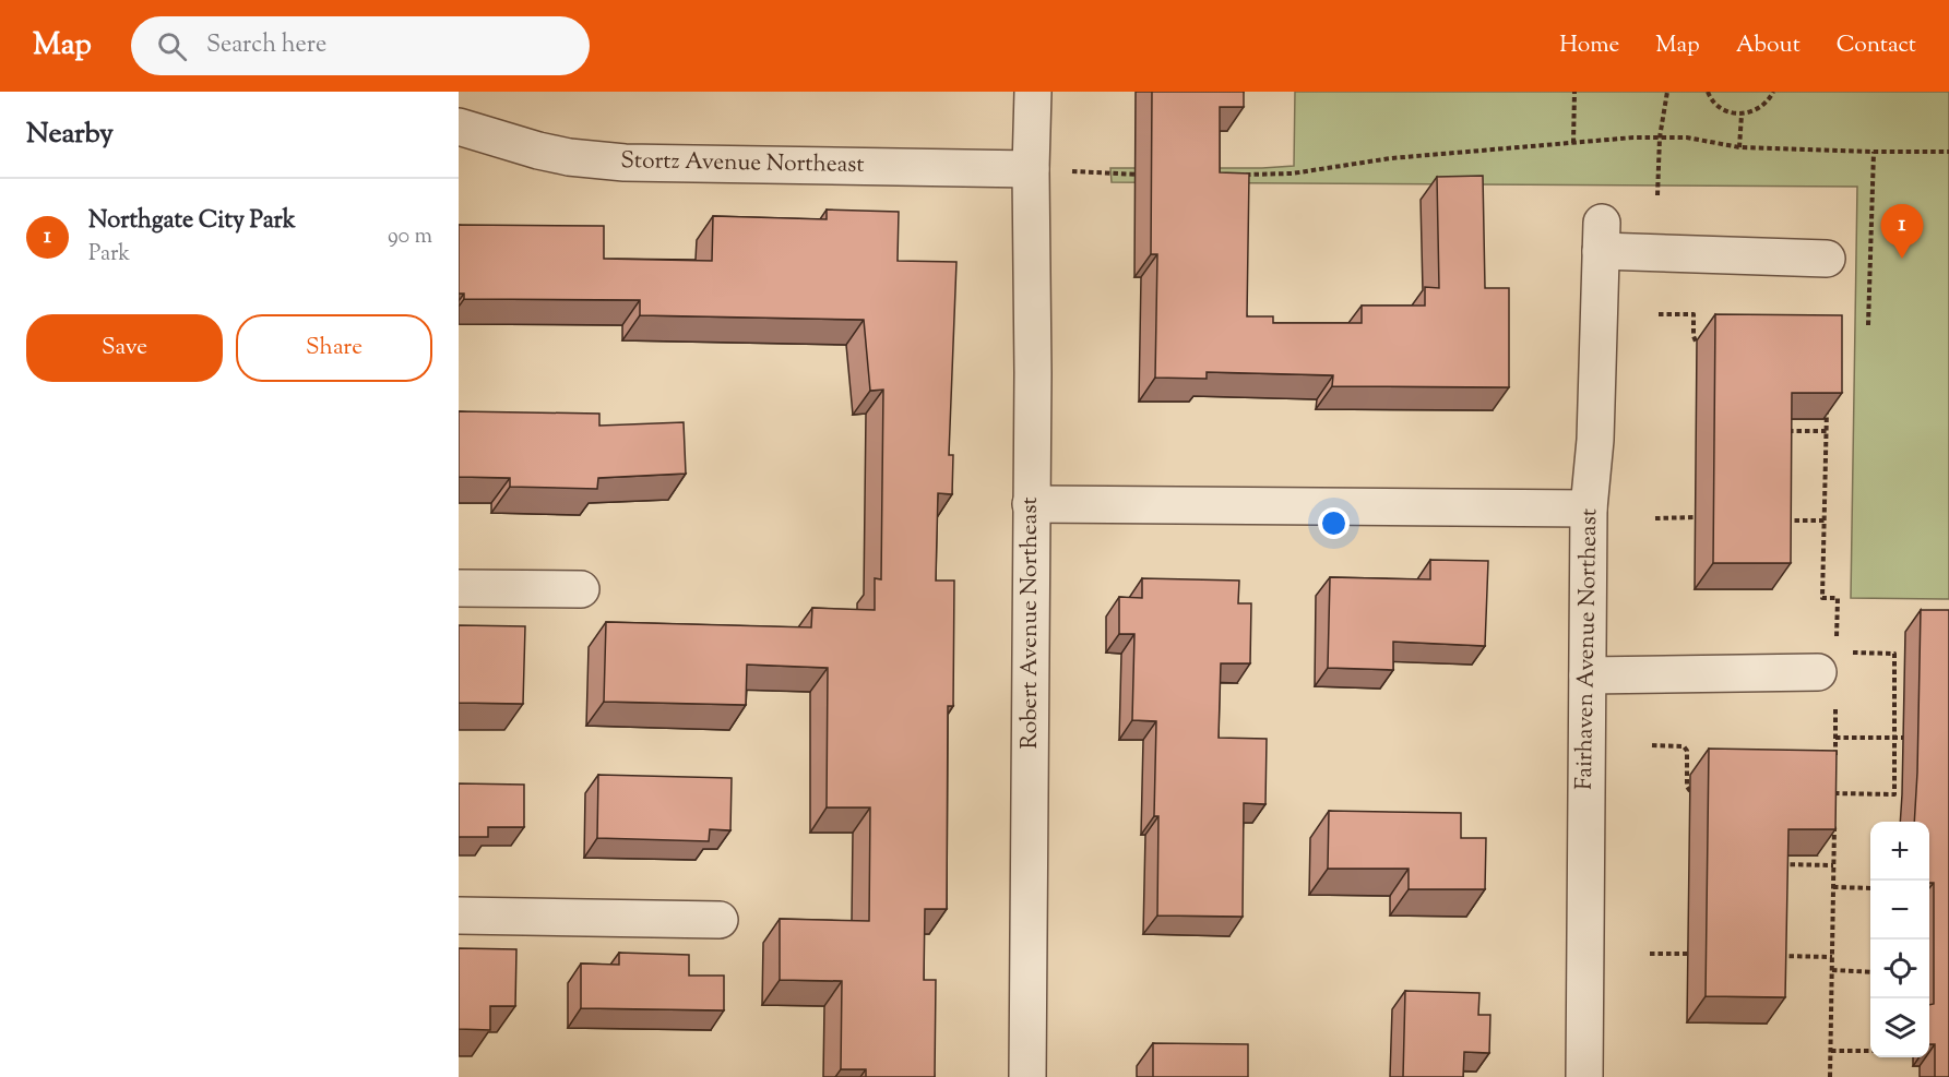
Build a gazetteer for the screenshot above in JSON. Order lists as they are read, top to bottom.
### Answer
{
  "streets": {
    "street": ["Stortz Avenue Northeast", "Robert Avenue Northeast", "Fairhaven Avenue Northeast"]
  },
  "crossings": [
    ["Stortz Avenue Northeast", "Robert Avenue Northeast"]
  ],
  "page": {
    "header": "Map",
    "search": "Search here",
    "nav": [
      "Home",
      "Map",
      "About",
      "Contact"
    ],
    "heading": "Nearby",
    "list": [
      {
        "mark": "1",
        "name": "Northgate City Park",
        "note": "Park",
        "value": "90 m"
      }
    ],
    "pins": "1",
    "buttons": ["Save", "Share"],
    "map_buttons": ["+", "−"]
  }
}
